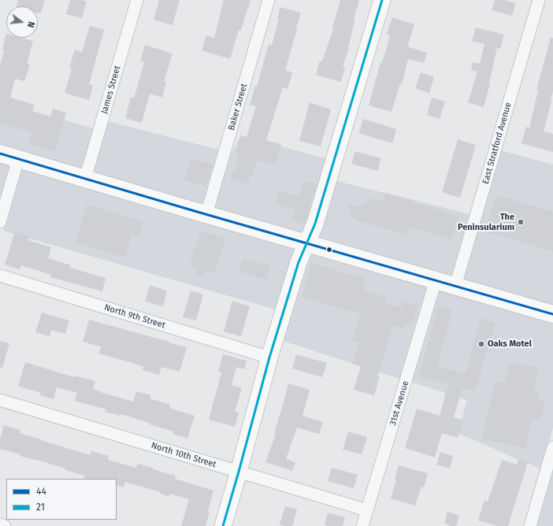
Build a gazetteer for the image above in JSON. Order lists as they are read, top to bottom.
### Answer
{
  "streets": {
    "street": [
      "James Street",
      "Baker Street",
      "East Stratford Avenue",
      "North 9th Street",
      "31st Avenue",
      "North 10th Street"
    ]
  },
  "crossings": [
    ["31st Avenue", "North 10th Street"]
  ],
  "places": ["The Peninsularium", "Oaks Motel"],
  "lines": ["transit line 21", "transit line 44"],
  "legend": ["44", "21"],
  "north": "right"
}
